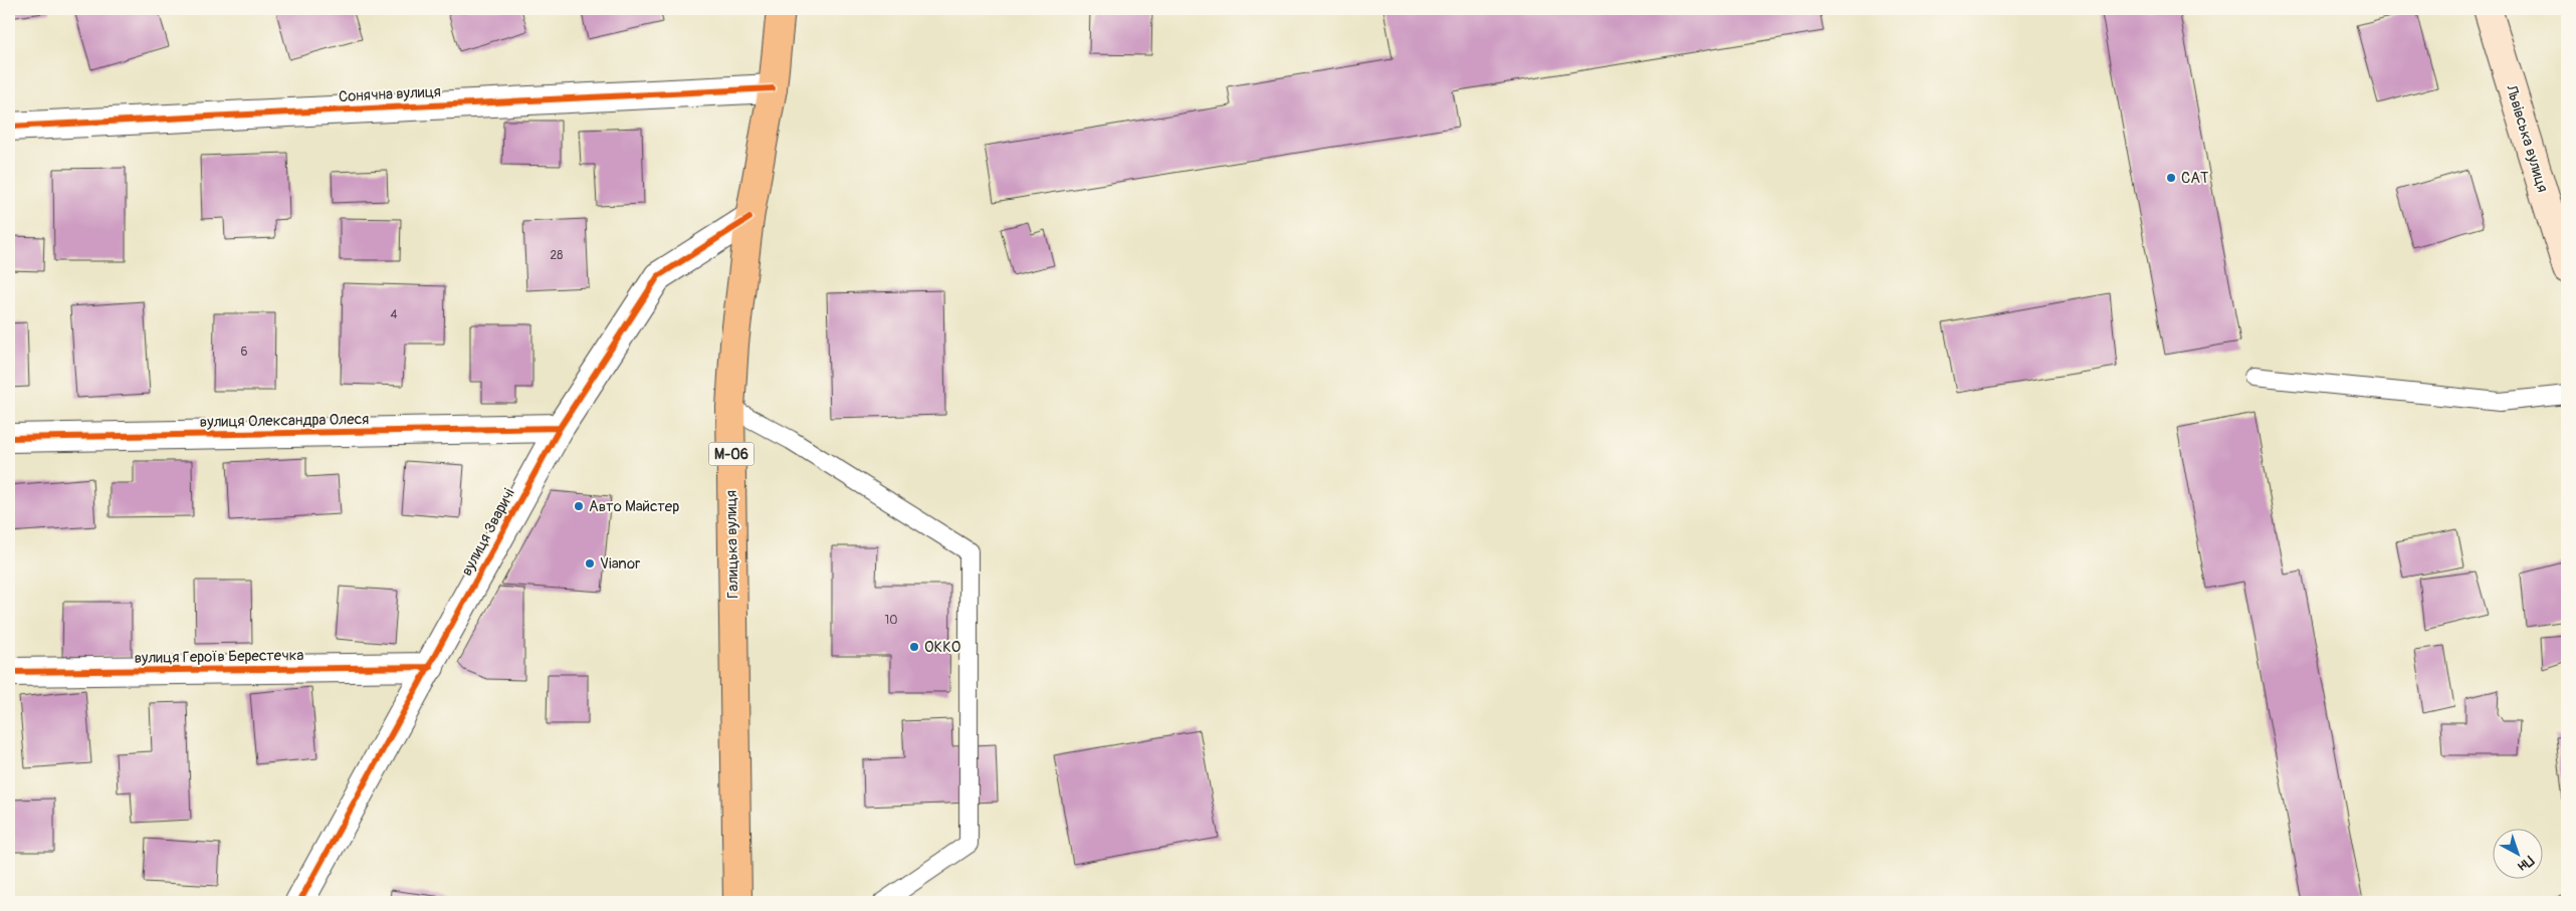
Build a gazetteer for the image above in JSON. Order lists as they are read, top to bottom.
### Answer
{
  "streets": {
    "highway": ["М-06", "Галицька вулиця"],
    "main road": ["Львівська вулиця"],
    "street": [
      "Сонячна вулиця",
      "вулиця Олександра Олеся",
      "вулиця Зваричі",
      "вулиця Героїв Берестечка"
    ]
  },
  "crossings": [
    ["Сонячна вулиця", "Галицька вулиця"],
    ["вулиця Олександра Олеся", "вулиця Зваричі"],
    ["вулиця Зваричі", "Галицька вулиця"],
    ["вулиця Зваричі", "вулиця Героїв Берестечка"]
  ],
  "places": [
    "САТ",
    "Авто Майстер",
    "Vianor",
    "ОККО"
  ],
  "house_numbers": [
    "28",
    "4",
    "6",
    "10"
  ],
  "north": "bottom right"
}
